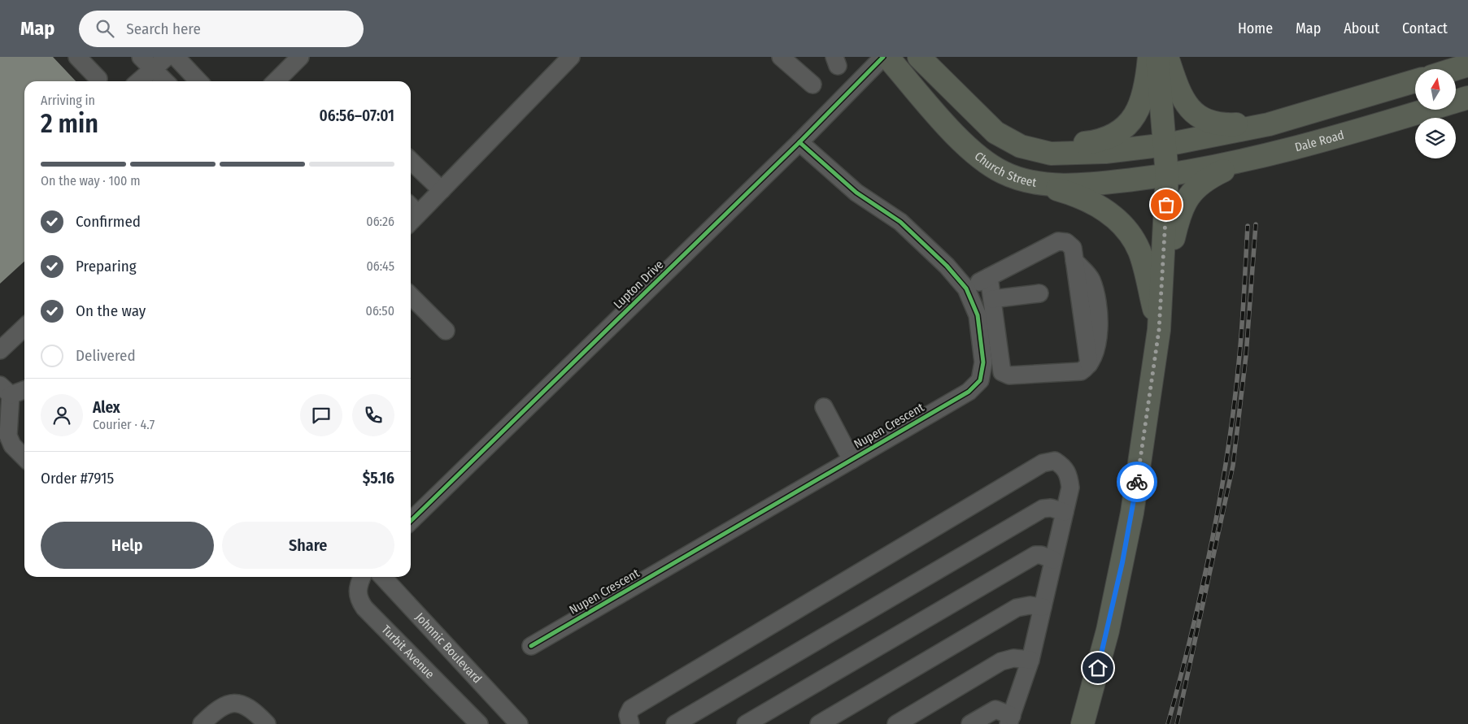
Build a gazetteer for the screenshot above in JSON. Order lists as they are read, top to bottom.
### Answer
{
  "streets": {
    "main road": ["Dale Road", "Church Street"],
    "street": [
      "Lupton Drive",
      "Nupen Crescent",
      "Johnnic Boulevard",
      "Turbit Avenue"
    ]
  },
  "crossings": [
    ["Dale Road", "Church Street"],
    ["Lupton Drive", "Nupen Crescent"]
  ],
  "north": "top",
  "page": {
    "header": "Map",
    "search": "Search here",
    "nav": [
      "Home",
      "Map",
      "About",
      "Contact"
    ],
    "heading": ["2 min", "Arriving in", "06:56–07:01"],
    "panel": [
      "Alex",
      "Courier · 4.7",
      "Order #7915",
      "$5.16"
    ],
    "bar": "On the way · 100 m",
    "list": [
      ["Confirmed", "06:26"],
      ["Preparing", "06:45"],
      ["On the way", "06:50"],
      "Delivered"
    ],
    "buttons": ["Help", "Share"]
  }
}
